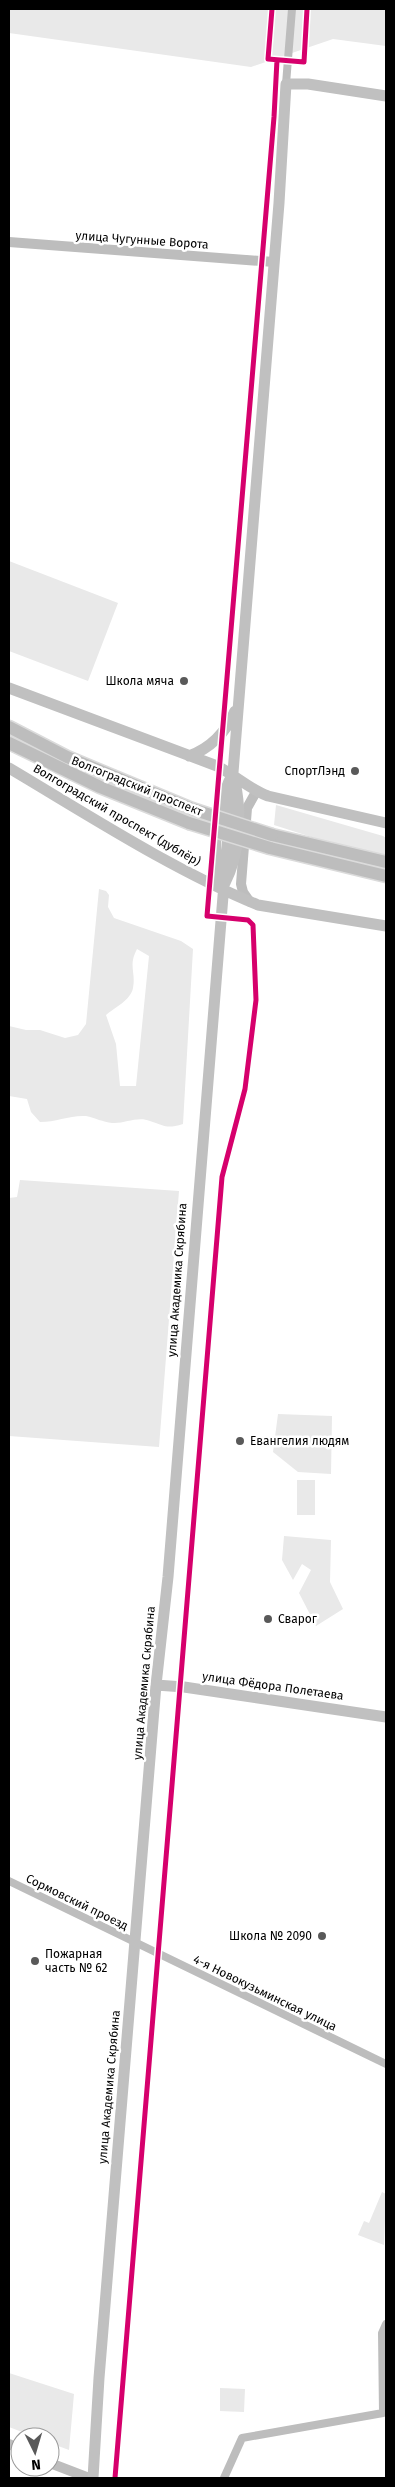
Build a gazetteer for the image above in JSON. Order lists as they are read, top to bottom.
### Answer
{
  "streets": {
    "main road": [
      "Волгоградский проспект",
      "Волгоградский проспект (дублёр)",
      "улица Академика Скрябина",
      "улица Фёдора Полетаева"
    ],
    "street": ["улица Чугунные Ворота", "Сормовский проезд", "4-я Новокузьминская улица"]
  },
  "crossings": [
    ["улица Чугунные Ворота", "улица Академика Скрябина"],
    ["Волгоградский проспект (дублёр)", "улица Академика Скрябина"],
    ["улица Академика Скрябина", "улица Фёдора Полетаева"],
    ["улица Академика Скрябина", "Сормовский проезд"],
    ["улица Академика Скрябина", "4-я Новокузьминская улица"],
    ["Сормовский проезд", "4-я Новокузьминская улица"]
  ],
  "places": [
    "Школа мяча",
    "СпортЛэнд",
    "Евангелия людям",
    "Сварог",
    "Школа № 2090",
    "Пожарная часть № 62"
  ],
  "north": "bottom"
}
